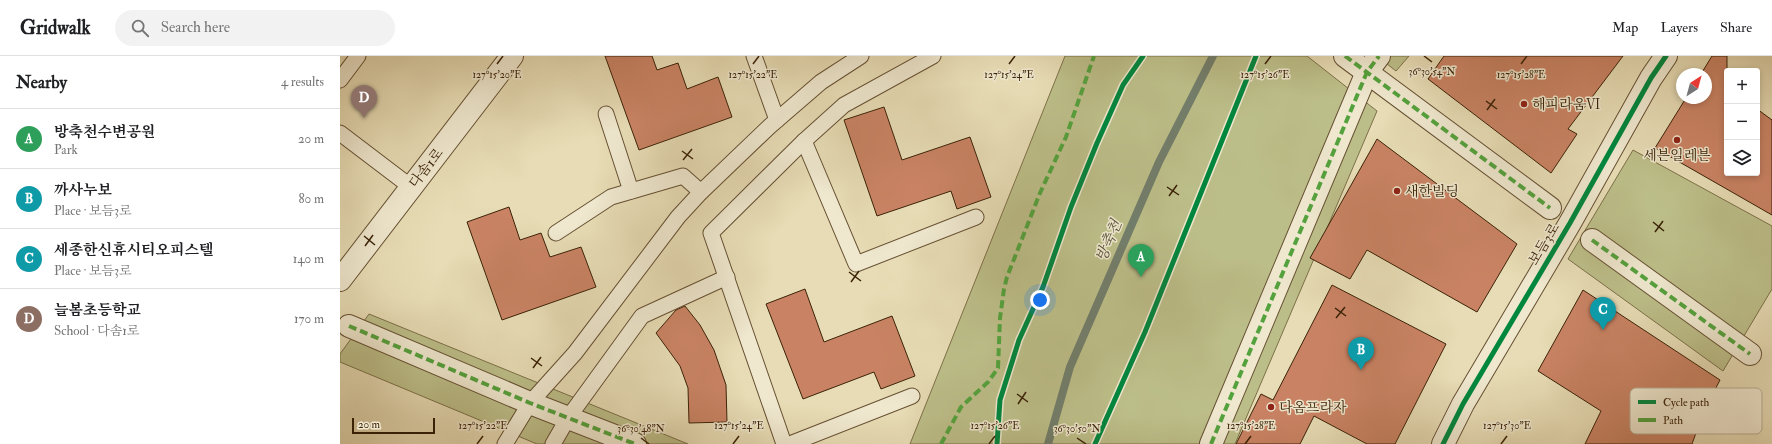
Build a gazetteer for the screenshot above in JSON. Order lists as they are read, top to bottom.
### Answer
{
  "streets": {
    "street": ["다솜1로", "보듬3로"]
  },
  "water": ["방축천"],
  "places": [
    "해피라움Ⅵ",
    "세븐일레븐",
    "새한빌딩",
    "다옴프라자"
  ],
  "legend": ["Cycle path", "Path"],
  "scale_bar": "20 m",
  "north": "top right",
  "page": {
    "header": "Gridwalk",
    "search": "Search here",
    "nav": ["Map", "Layers", "Share"],
    "heading": ["Nearby", "4 results"],
    "map_buttons": ["+", "−"],
    "pins": [
      "D",
      "A",
      "C",
      "B"
    ],
    "list": [
      {
        "mark": "A",
        "name": "방축천수변공원",
        "note": "Park",
        "value": "20 m"
      },
      {
        "mark": "B",
        "name": "까사누보",
        "note": "Place · 보듬3로",
        "value": "80 m"
      },
      {
        "mark": "C",
        "name": "세종한신휴시티오피스텔",
        "note": "Place · 보듬3로",
        "value": "140 m"
      },
      {
        "mark": "D",
        "name": "늘봄초등학교",
        "note": "School · 다솜1로",
        "value": "170 m"
      }
    ],
    "scale": "20 m"
  },
  "coordinates": [
    "36°30'54\"N",
    "127°15'20\"E",
    "127°15'22\"E",
    "127°15'24\"E",
    "127°15'26\"E",
    "127°15'28\"E",
    "127°15'30\"E",
    "36°30'48\"N",
    "36°30'50\"N"
  ]
}
